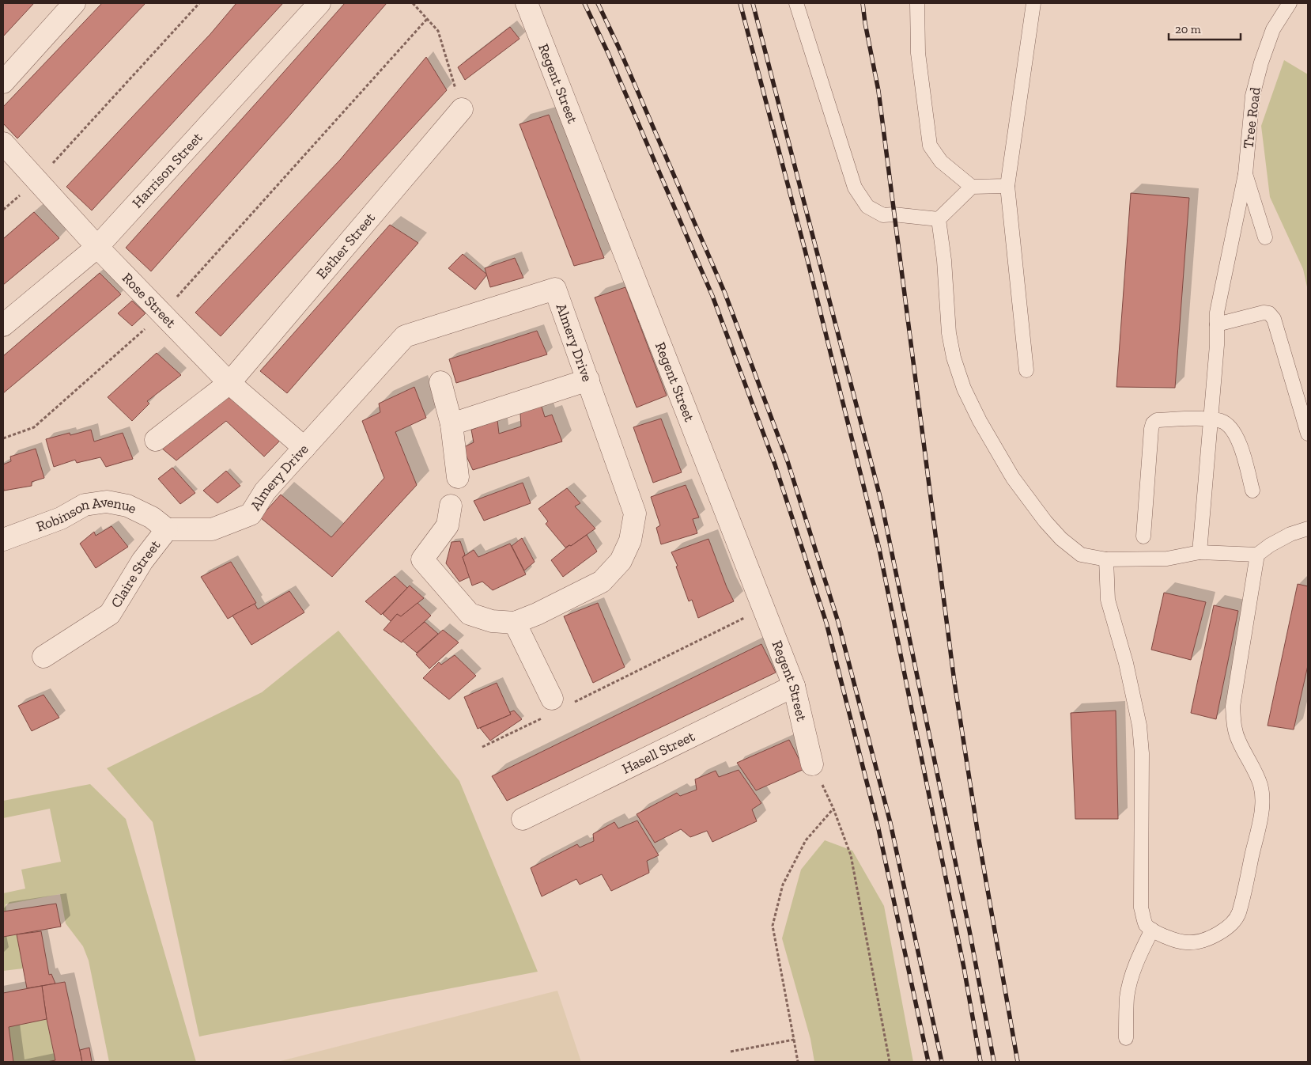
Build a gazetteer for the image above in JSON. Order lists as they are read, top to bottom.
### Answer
{
  "streets": {
    "street": [
      "Regent Street",
      "Harrison Street",
      "Esther Street",
      "Rose Street",
      "Almery Drive",
      "Robinson Avenue",
      "Claire Street",
      "Hasell Street"
    ],
    "lane": ["Tree Road"]
  },
  "crossings": [
    ["Regent Street", "Hasell Street"],
    ["Harrison Street", "Rose Street"],
    ["Esther Street", "Rose Street"],
    ["Rose Street", "Almery Drive"],
    ["Almery Drive", "Robinson Avenue"],
    ["Almery Drive", "Claire Street"],
    ["Robinson Avenue", "Claire Street"]
  ],
  "scale_bar": "20 m"
}
